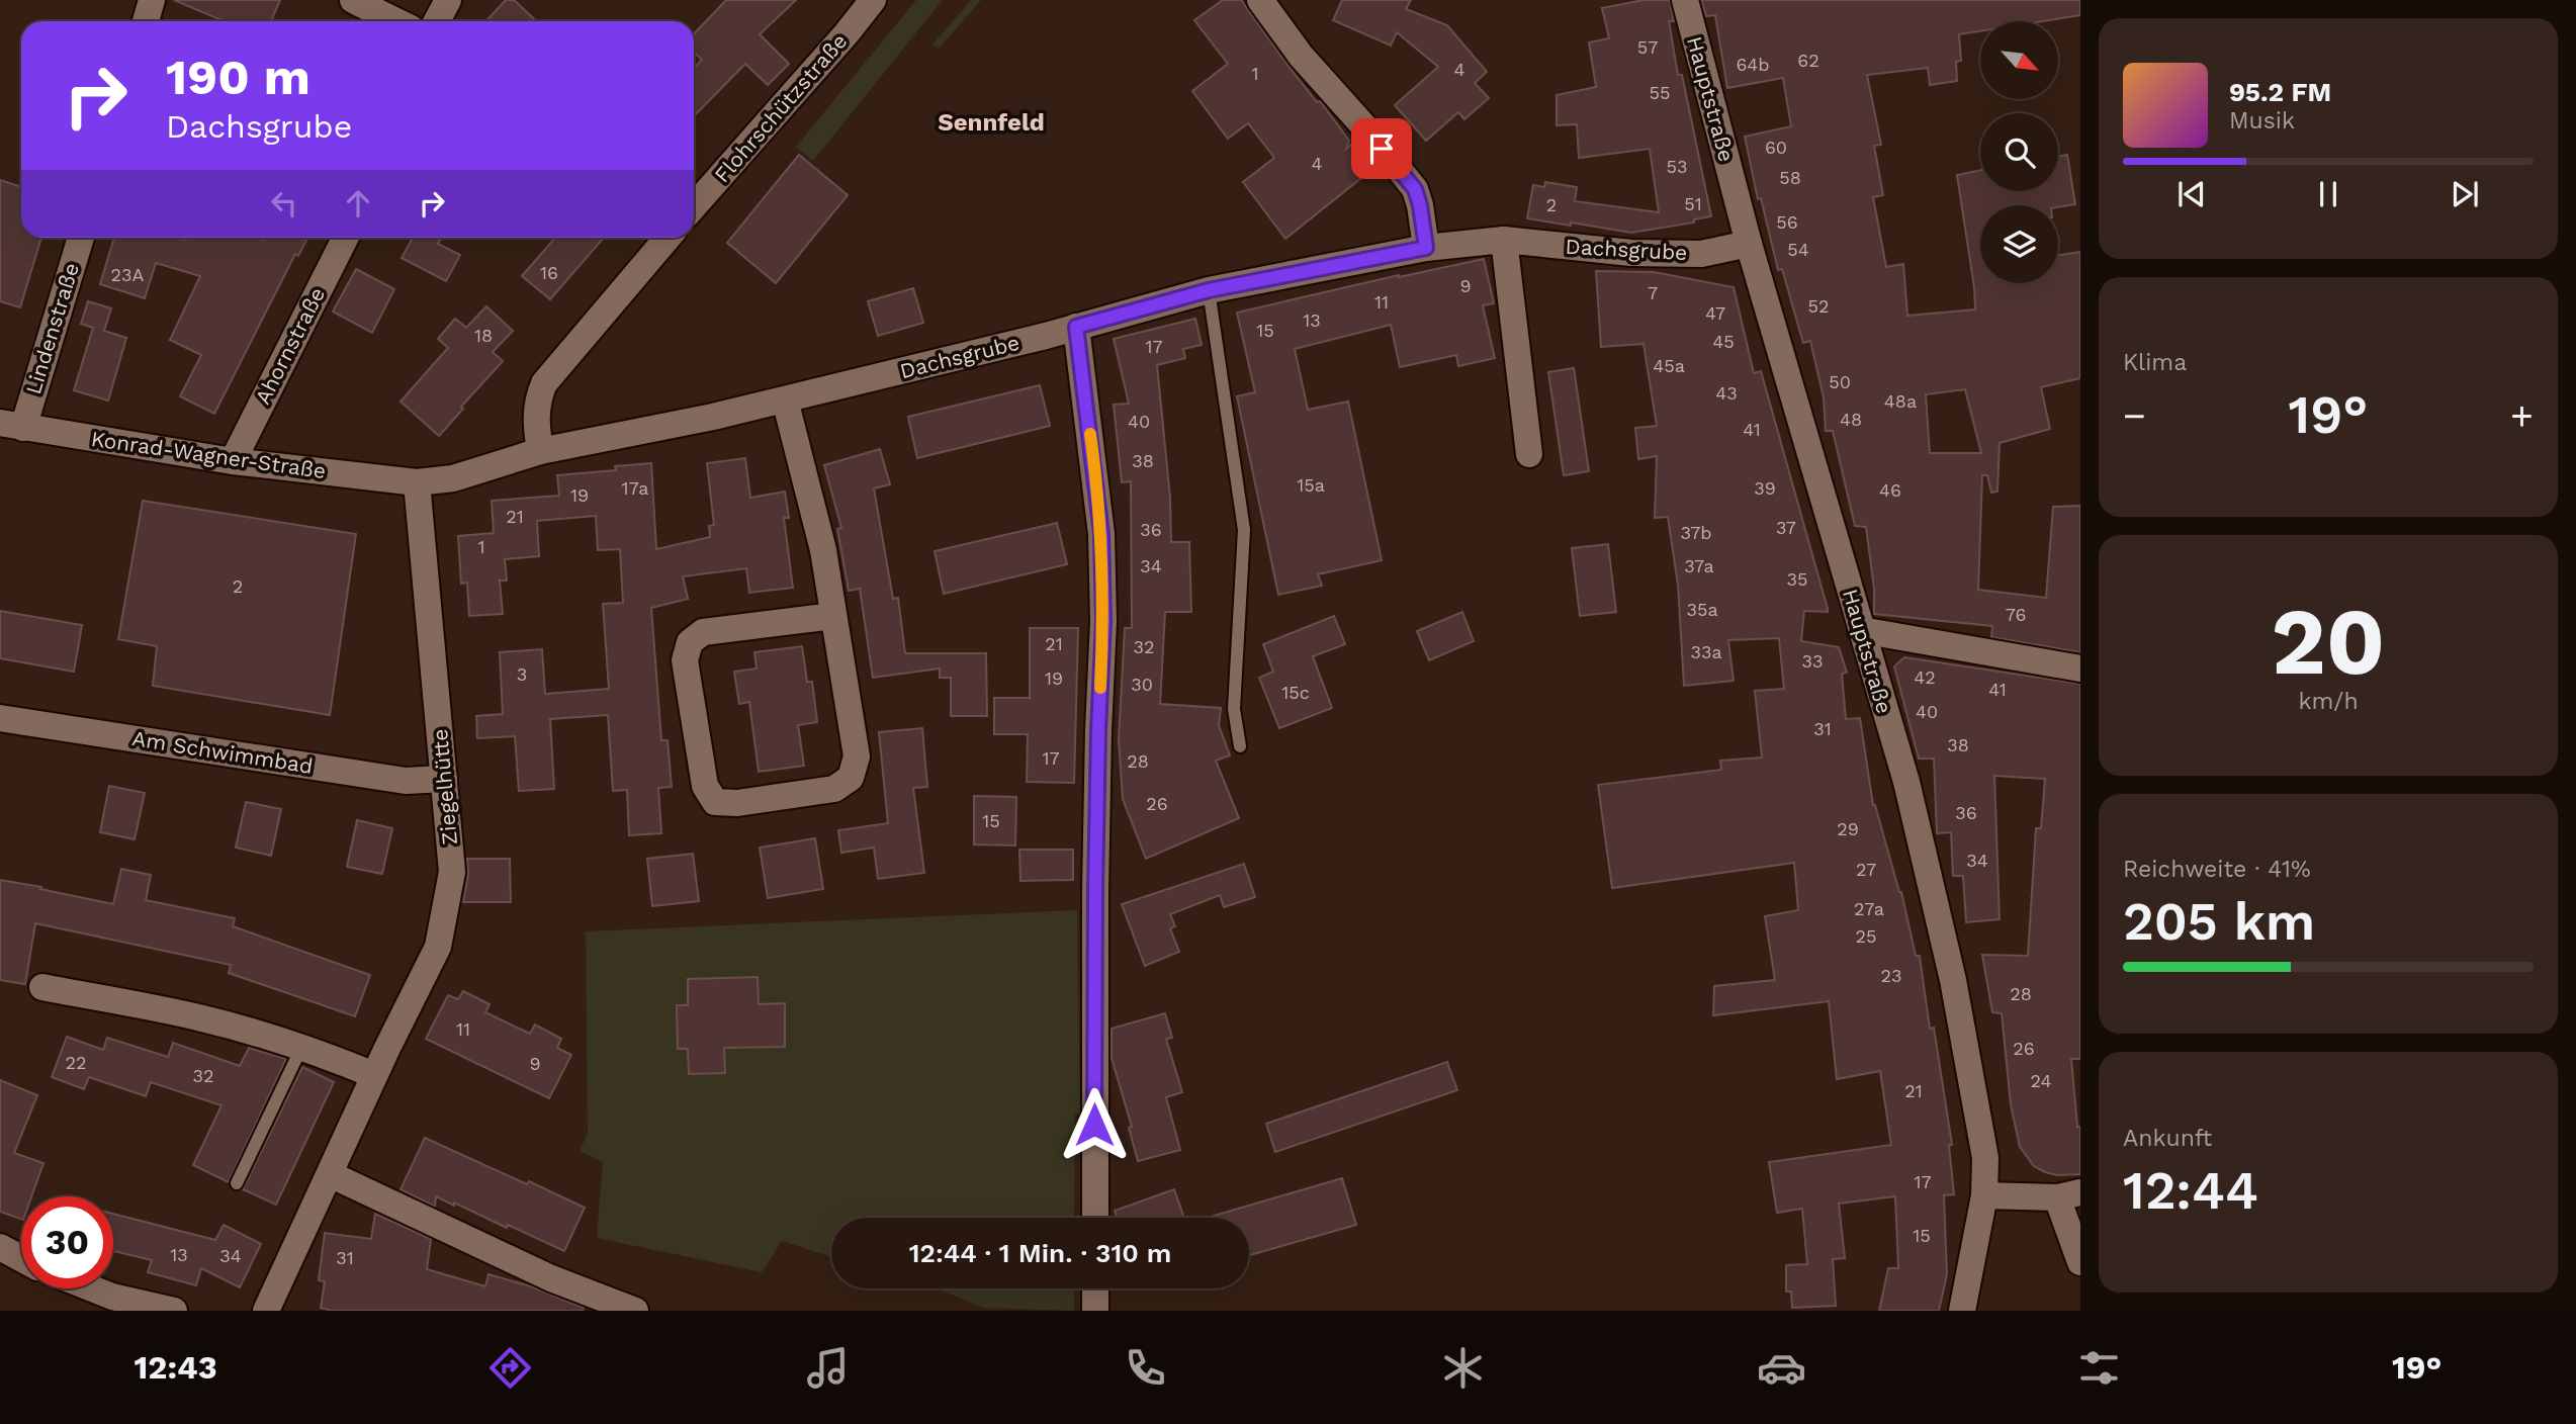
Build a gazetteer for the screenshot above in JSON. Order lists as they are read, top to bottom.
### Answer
{
  "streets": {
    "street": [
      "Hauptstraße",
      "Flohrschützstraße",
      "Dachsgrube",
      "Lindenstraße",
      "Ahornstraße",
      "Konrad-Wagner-Straße",
      "Am Schwimmbad",
      "Ziegelhütte"
    ]
  },
  "crossings": [
    ["Hauptstraße", "Dachsgrube"],
    ["Dachsgrube", "Konrad-Wagner-Straße"],
    ["Dachsgrube", "Ziegelhütte"],
    ["Lindenstraße", "Konrad-Wagner-Straße"],
    ["Ahornstraße", "Konrad-Wagner-Straße"],
    ["Konrad-Wagner-Straße", "Ziegelhütte"],
    ["Am Schwimmbad", "Ziegelhütte"]
  ],
  "districts": ["Sennfeld"],
  "house_numbers": [
    "57",
    "62",
    "64b",
    "4",
    "1",
    "55",
    "60",
    "4",
    "53",
    "58",
    "51",
    "2",
    "56",
    "54",
    "16",
    "23A",
    "9",
    "7",
    "11",
    "52",
    "47",
    "13",
    "15",
    "18",
    "45",
    "17",
    "45a",
    "50",
    "43",
    "48a",
    "48",
    "40",
    "41",
    "38",
    "15a",
    "17a",
    "39",
    "46",
    "19",
    "21",
    "37",
    "36",
    "37b",
    "1",
    "34",
    "37a",
    "35",
    "2",
    "35a",
    "76",
    "21",
    "32",
    "33a",
    "33",
    "3",
    "42",
    "19",
    "30",
    "41",
    "15c",
    "40",
    "31",
    "38",
    "17",
    "28",
    "26",
    "36",
    "15",
    "29",
    "34",
    "27",
    "27a",
    "25",
    "23",
    "28",
    "11",
    "26",
    "22",
    "9",
    "32",
    "24",
    "21",
    "17",
    "15",
    "13",
    "34",
    "31"
  ],
  "north": "bottom right",
  "page": {
    "turn": ["190 m", "Dachsgrube"],
    "song": ["95.2 FM", "Musik"],
    "tile": [
      "Klima",
      ["20", "km/h"],
      ["Reichweite · 41%", "205 km"],
      ["Ankunft", "12:44"]
    ],
    "heat": ["−", "19°", "+"],
    "limit": "30",
    "trip": "12:44 · 1 Min. · 310 m",
    "tabs": ["12:43", "19°"]
  }
}
